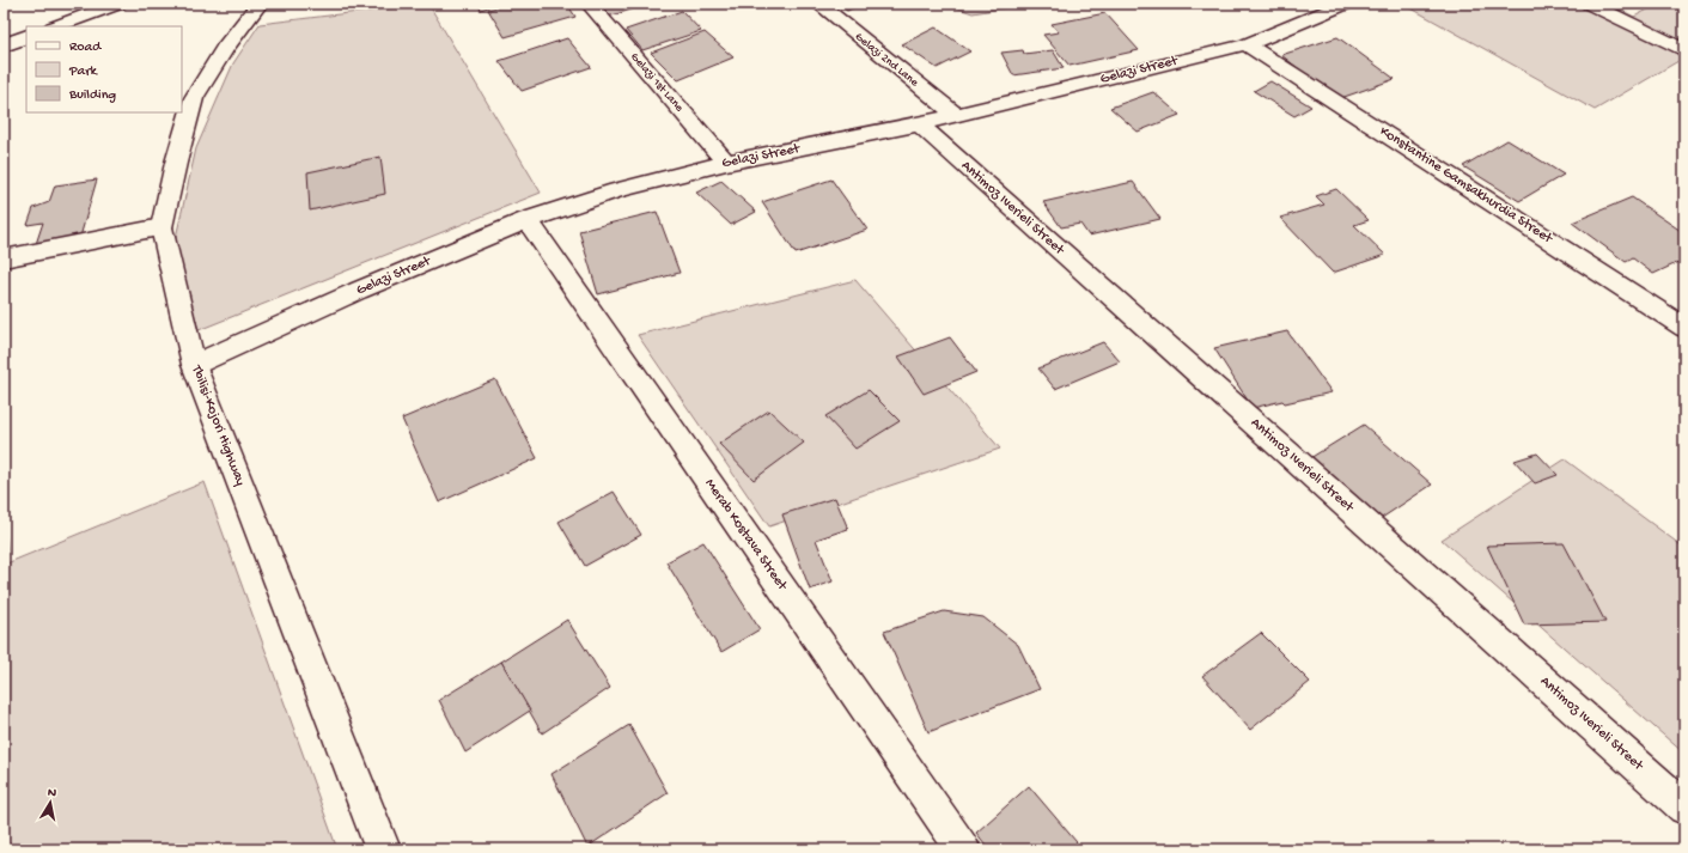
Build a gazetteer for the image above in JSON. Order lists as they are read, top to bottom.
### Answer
{
  "streets": {
    "street": [
      "Gelazi 2nd Lane",
      "Gelazi Street",
      "Gelazi 1st Lane",
      "Konstantine Gamsakhurdia Street",
      "Antimoz Iverieli Street",
      "Tbilisi-Kojori Highway",
      "Merab Kostava Street"
    ]
  },
  "crossings": [
    ["Gelazi 2nd Lane", "Gelazi Street"],
    ["Gelazi Street", "Gelazi 1st Lane"],
    ["Gelazi Street", "Konstantine Gamsakhurdia Street"],
    ["Gelazi Street", "Antimoz Iverieli Street"],
    ["Gelazi Street", "Tbilisi-Kojori Highway"],
    ["Gelazi Street", "Merab Kostava Street"]
  ],
  "legend": ["Road", "Park", "Building"],
  "north": "top"
}
